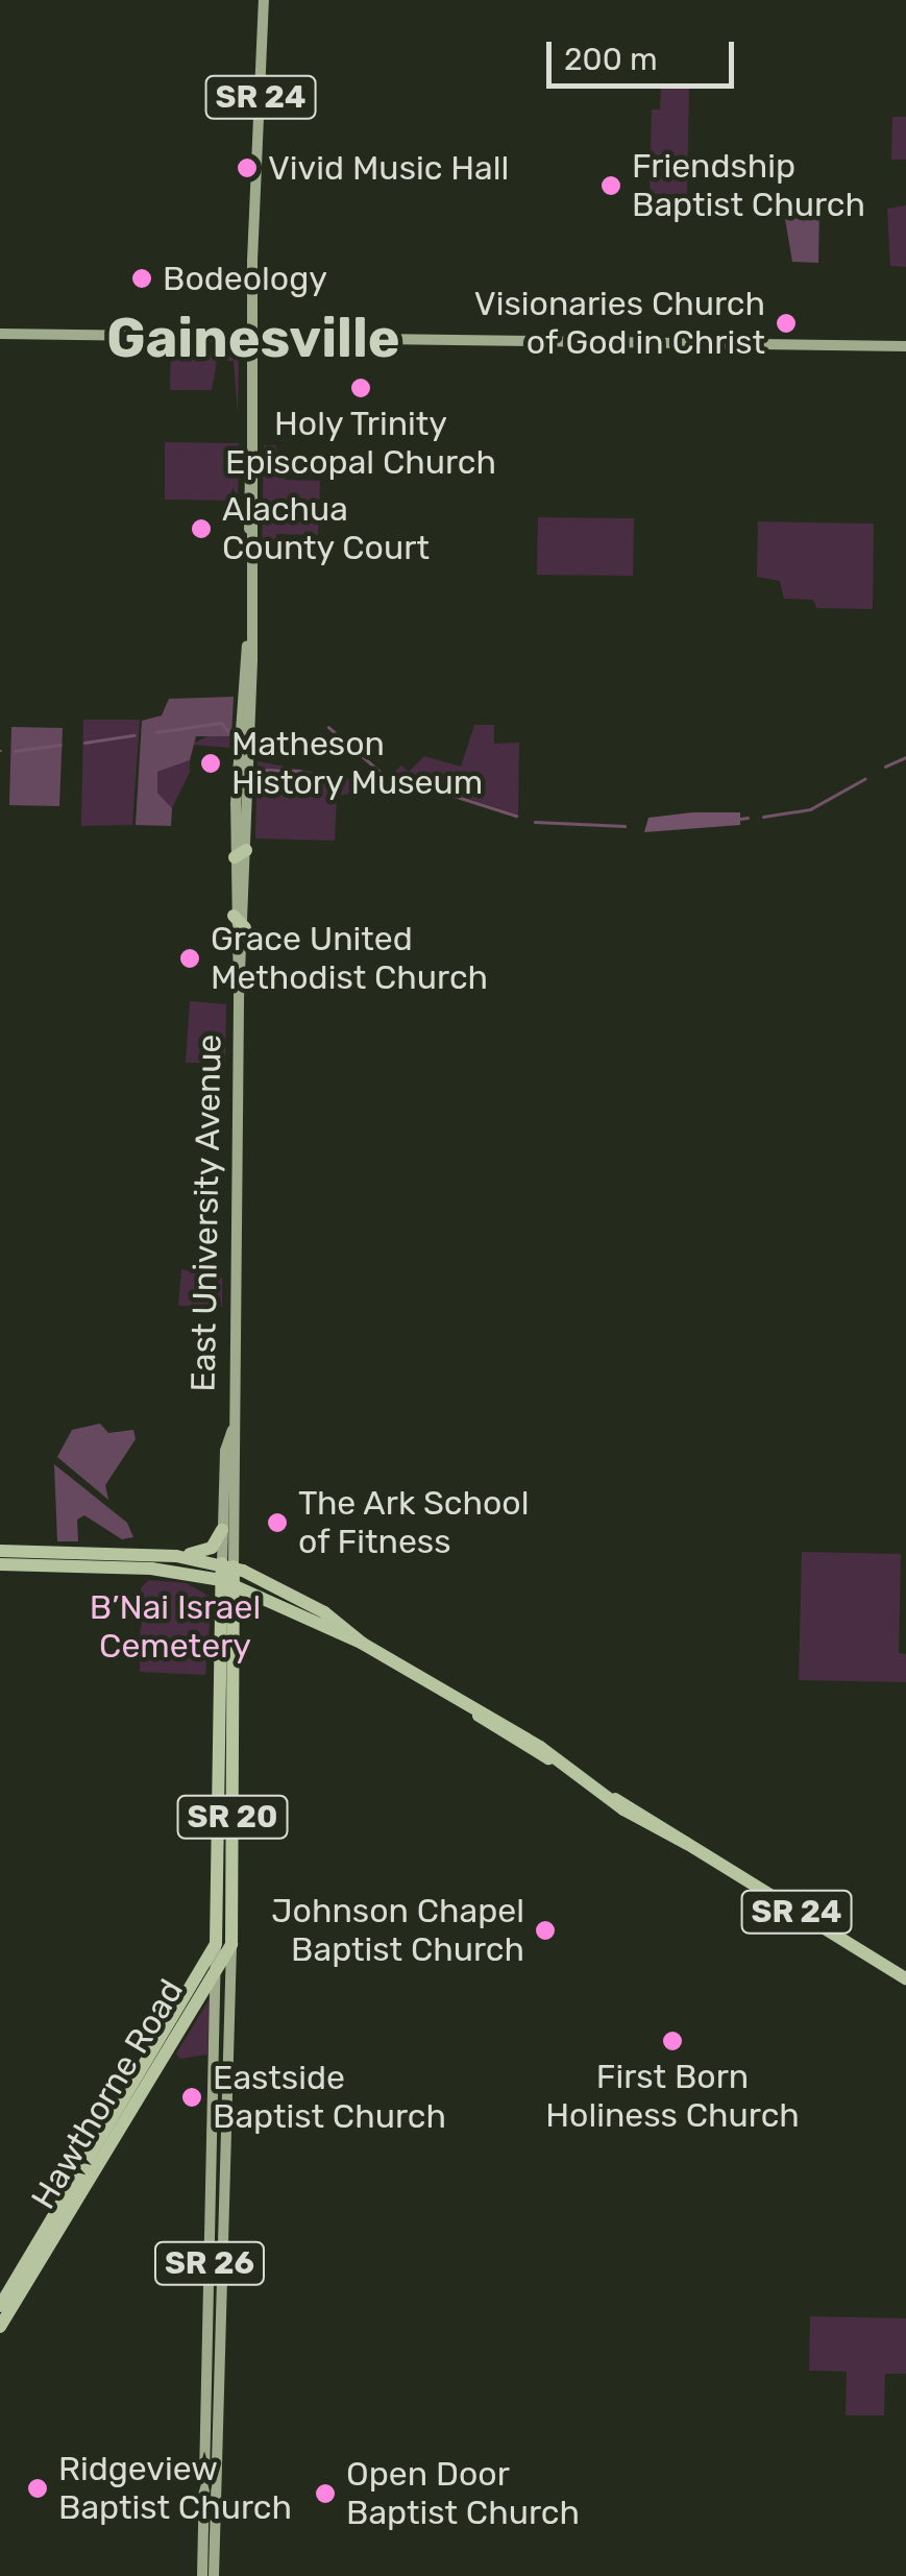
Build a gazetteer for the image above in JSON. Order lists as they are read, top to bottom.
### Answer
{
  "streets": {
    "highway": [
      "SR 24",
      "East University Avenue",
      "SR 20",
      "Hawthorne Road"
    ],
    "main road": ["SR 26"]
  },
  "crossings": [
    ["SR 24", "East University Avenue"],
    ["East University Avenue", "Hawthorne Road"]
  ],
  "districts": ["Gainesville"],
  "parks": ["B’Nai Israel Cemetery"],
  "places": [
    "Vivid Music Hall",
    "Friendship Baptist Church",
    "Bodeology",
    "Visionaries Church of God in Christ",
    "Holy Trinity Episcopal Church",
    "Alachua County Court",
    "Matheson History Museum",
    "Grace United Methodist Church",
    "The Ark School of Fitness",
    "Johnson Chapel Baptist Church",
    "First Born Holiness Church",
    "Eastside Baptist Church",
    "Ridgeview Baptist Church",
    "Open Door Baptist Church"
  ],
  "scale_bar": "200 m"
}
